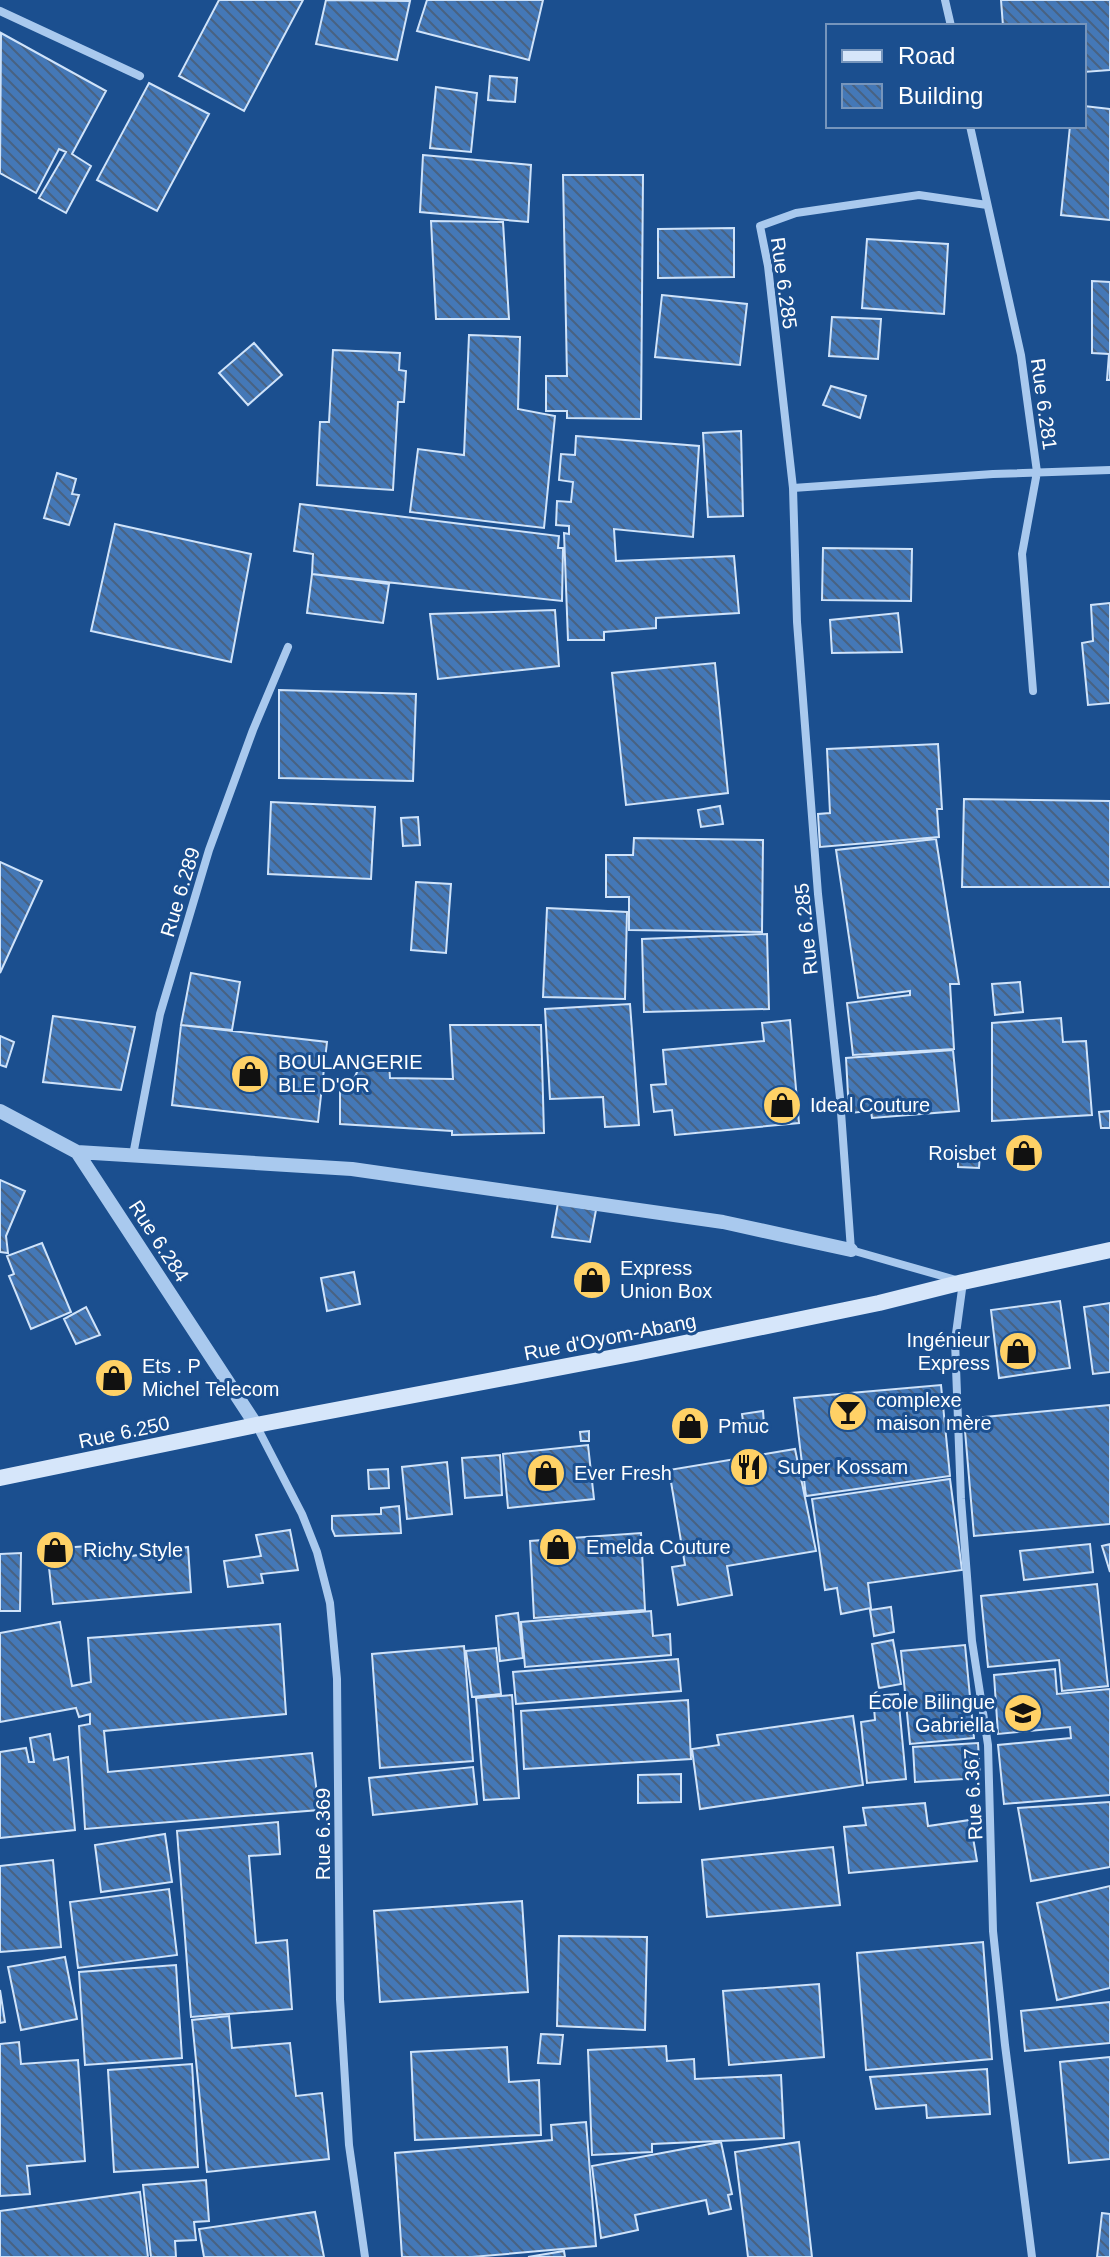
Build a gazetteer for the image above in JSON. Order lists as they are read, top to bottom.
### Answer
{
  "streets": {
    "main road": ["Rue d'Oyom-Abang", "Rue 6.250"],
    "street": [
      "Rue 6.285",
      "Rue 6.281",
      "Rue 6.289",
      "Rue 6.284",
      "Rue 6.367",
      "Rue 6.369"
    ]
  },
  "crossings": [
    ["Rue 6.285", "Rue 6.281"],
    ["Rue 6.284", "Rue d'Oyom-Abang"],
    ["Rue 6.284", "Rue 6.250"],
    ["Rue 6.284", "Rue 6.369"],
    ["Rue d'Oyom-Abang", "Rue 6.250"],
    ["Rue d'Oyom-Abang", "Rue 6.367"],
    ["Rue d'Oyom-Abang", "Rue 6.369"],
    ["Rue 6.250", "Rue 6.369"]
  ],
  "places": {
    "shop": [
      "BOULANGERIE BLE D'OR",
      "Ideal Couture",
      "Roisbet",
      "Express Union Box",
      "Ingénieur Express",
      "Ets . P Michel Telecom",
      "Pmuc",
      "Ever Fresh",
      "Emelda Couture",
      "Richy Style"
    ],
    "bar": ["complexe maison mère"],
    "restaurant": ["Super Kossam"],
    "school or university": ["École Bilingue Gabriella"]
  },
  "legend": ["Road", "Building"]
}
